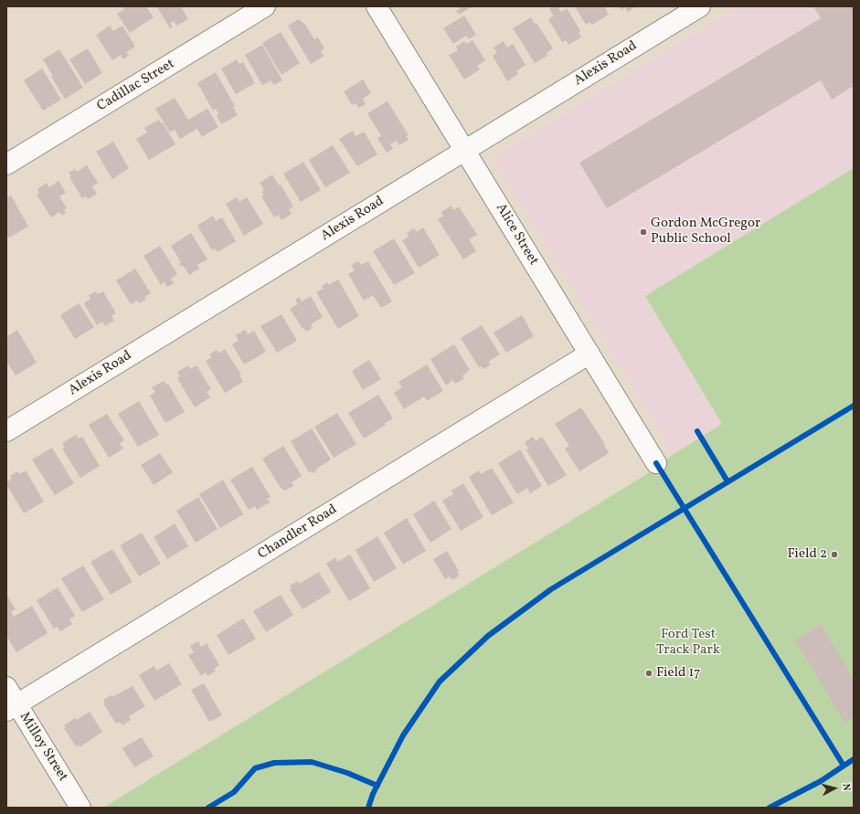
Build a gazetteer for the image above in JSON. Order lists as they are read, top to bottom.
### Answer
{
  "streets": {
    "street": [
      "Alexis Road",
      "Cadillac Street",
      "Alice Street",
      "Chandler Road",
      "Milloy Street"
    ]
  },
  "crossings": [
    ["Alexis Road", "Alice Street"],
    ["Alice Street", "Chandler Road"],
    ["Chandler Road", "Milloy Street"]
  ],
  "parks": ["Ford Test Track Park"],
  "places": ["Gordon McGregor Public School", "Field 2", "Field 17"],
  "north": "right"
}
